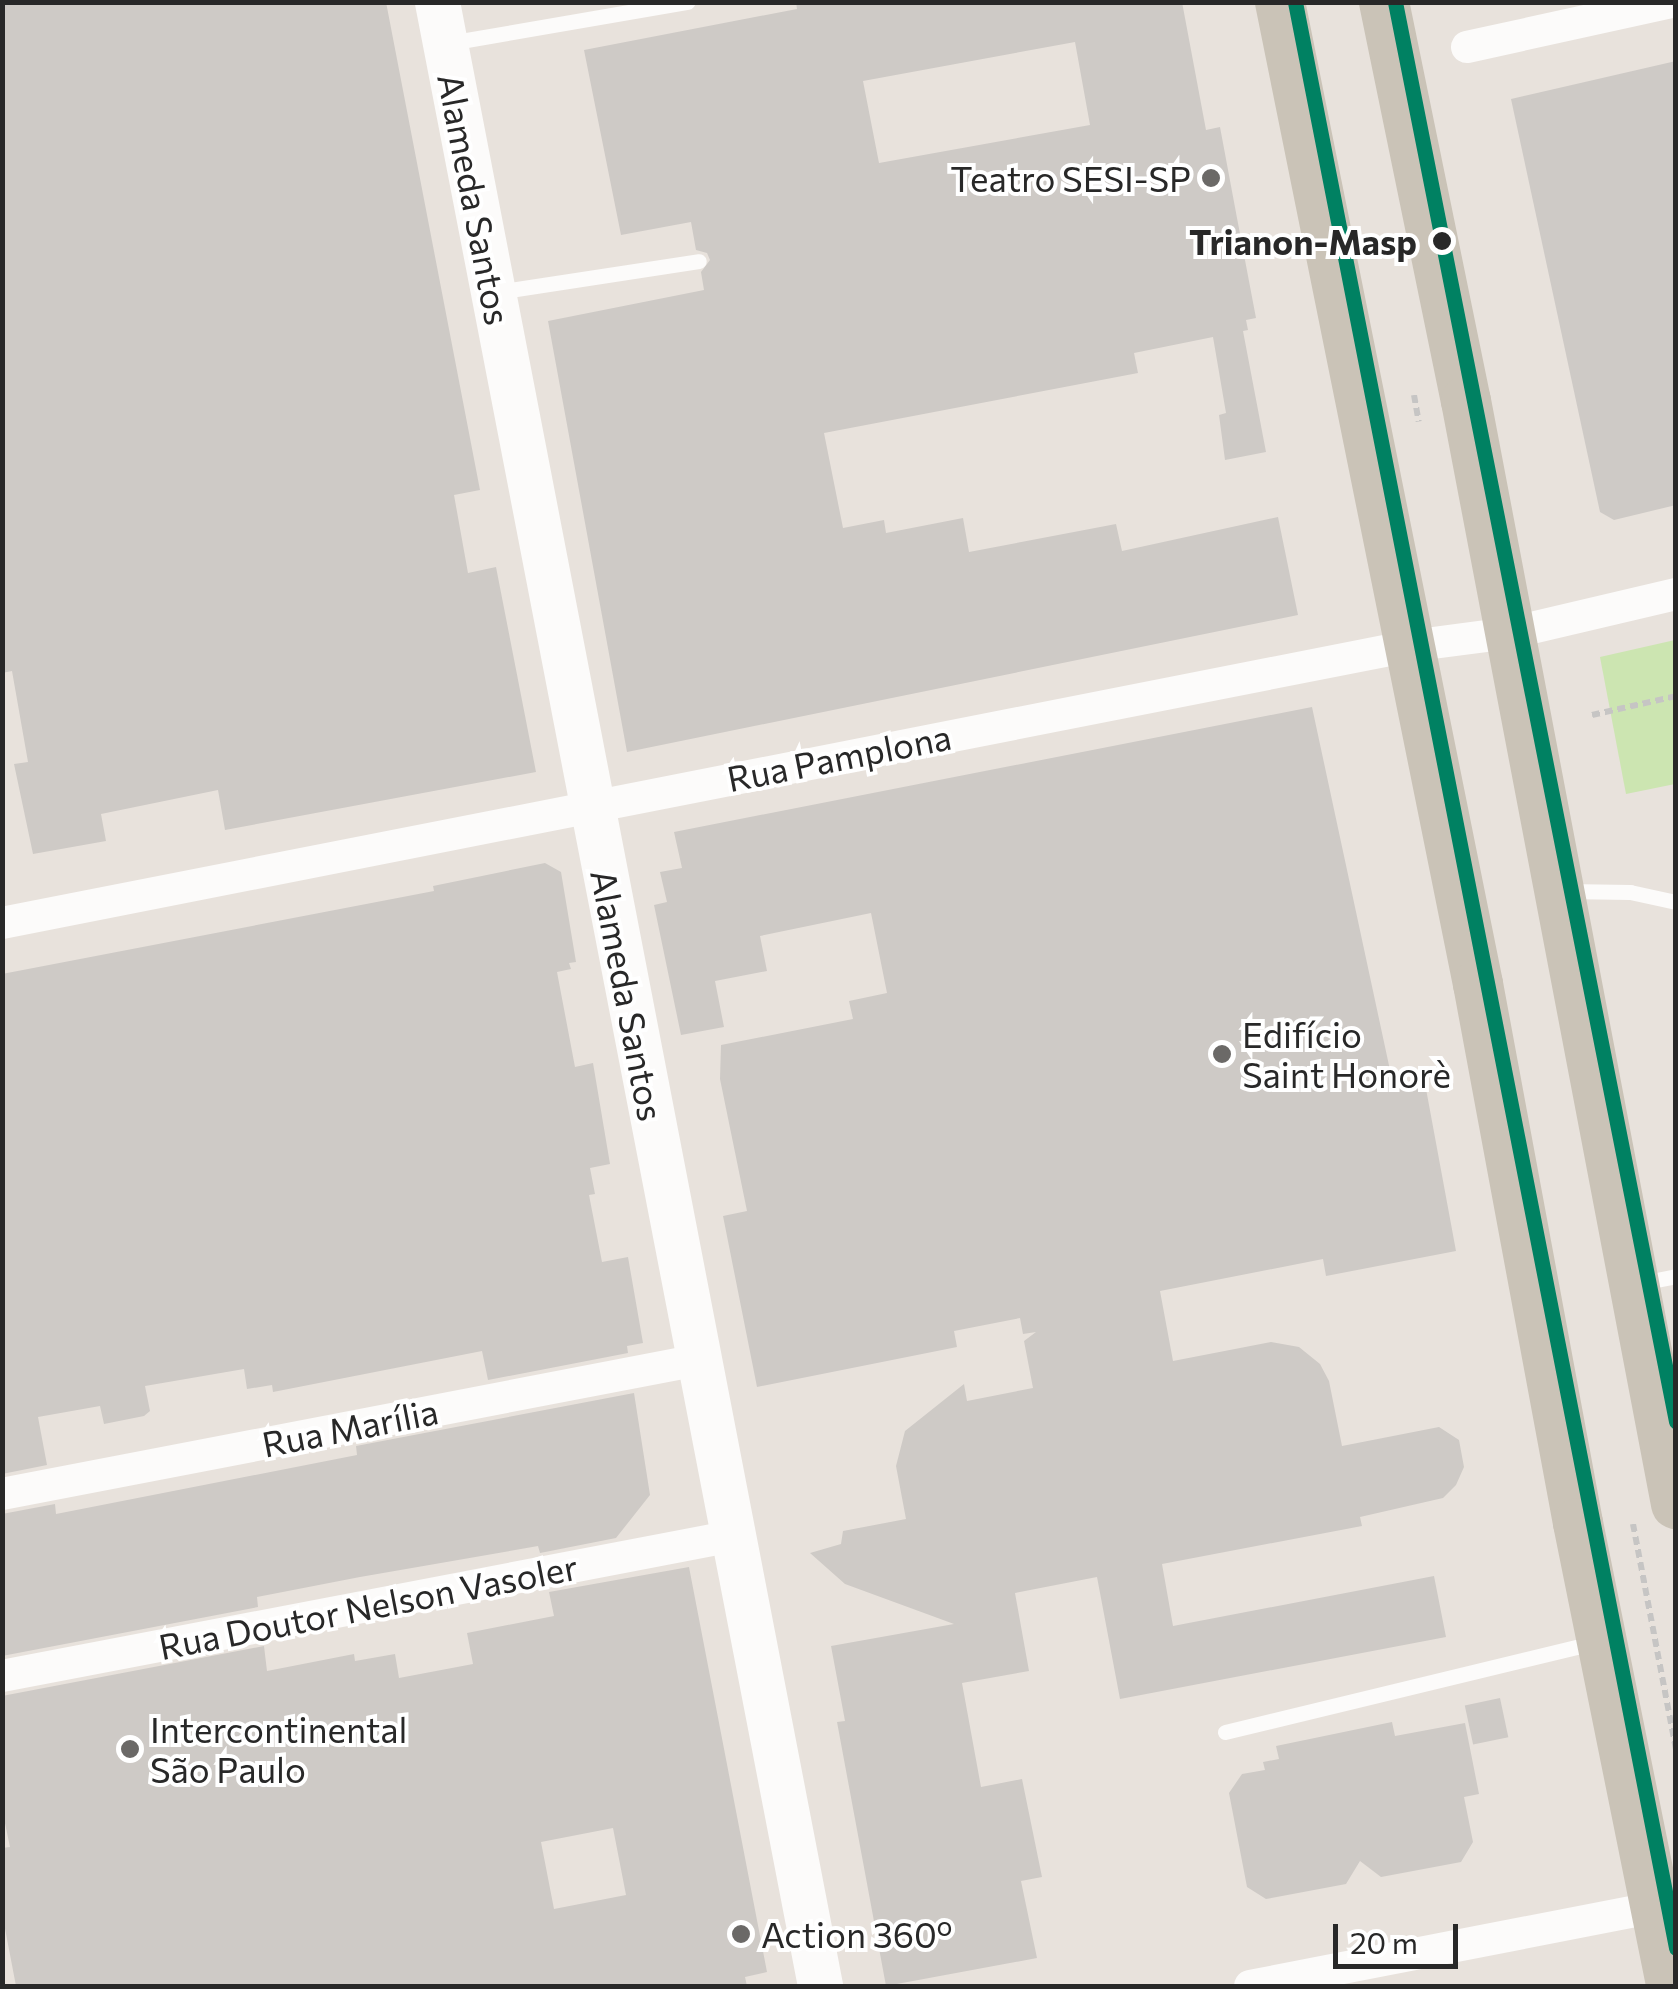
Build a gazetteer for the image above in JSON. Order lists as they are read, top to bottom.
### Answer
{
  "streets": {
    "street": [
      "Alameda Santos",
      "Rua Pamplona",
      "Rua Marília",
      "Rua Doutor Nelson Vasoler"
    ]
  },
  "crossings": [
    ["Alameda Santos", "Rua Pamplona"],
    ["Alameda Santos", "Rua Marília"],
    ["Alameda Santos", "Rua Doutor Nelson Vasoler"]
  ],
  "places": [
    "Teatro SESI-SP",
    "Trianon-Masp",
    "Edifício Saint Honorè",
    "Intercontinental São Paulo",
    "Action 360º"
  ],
  "scale_bar": "20 m"
}
